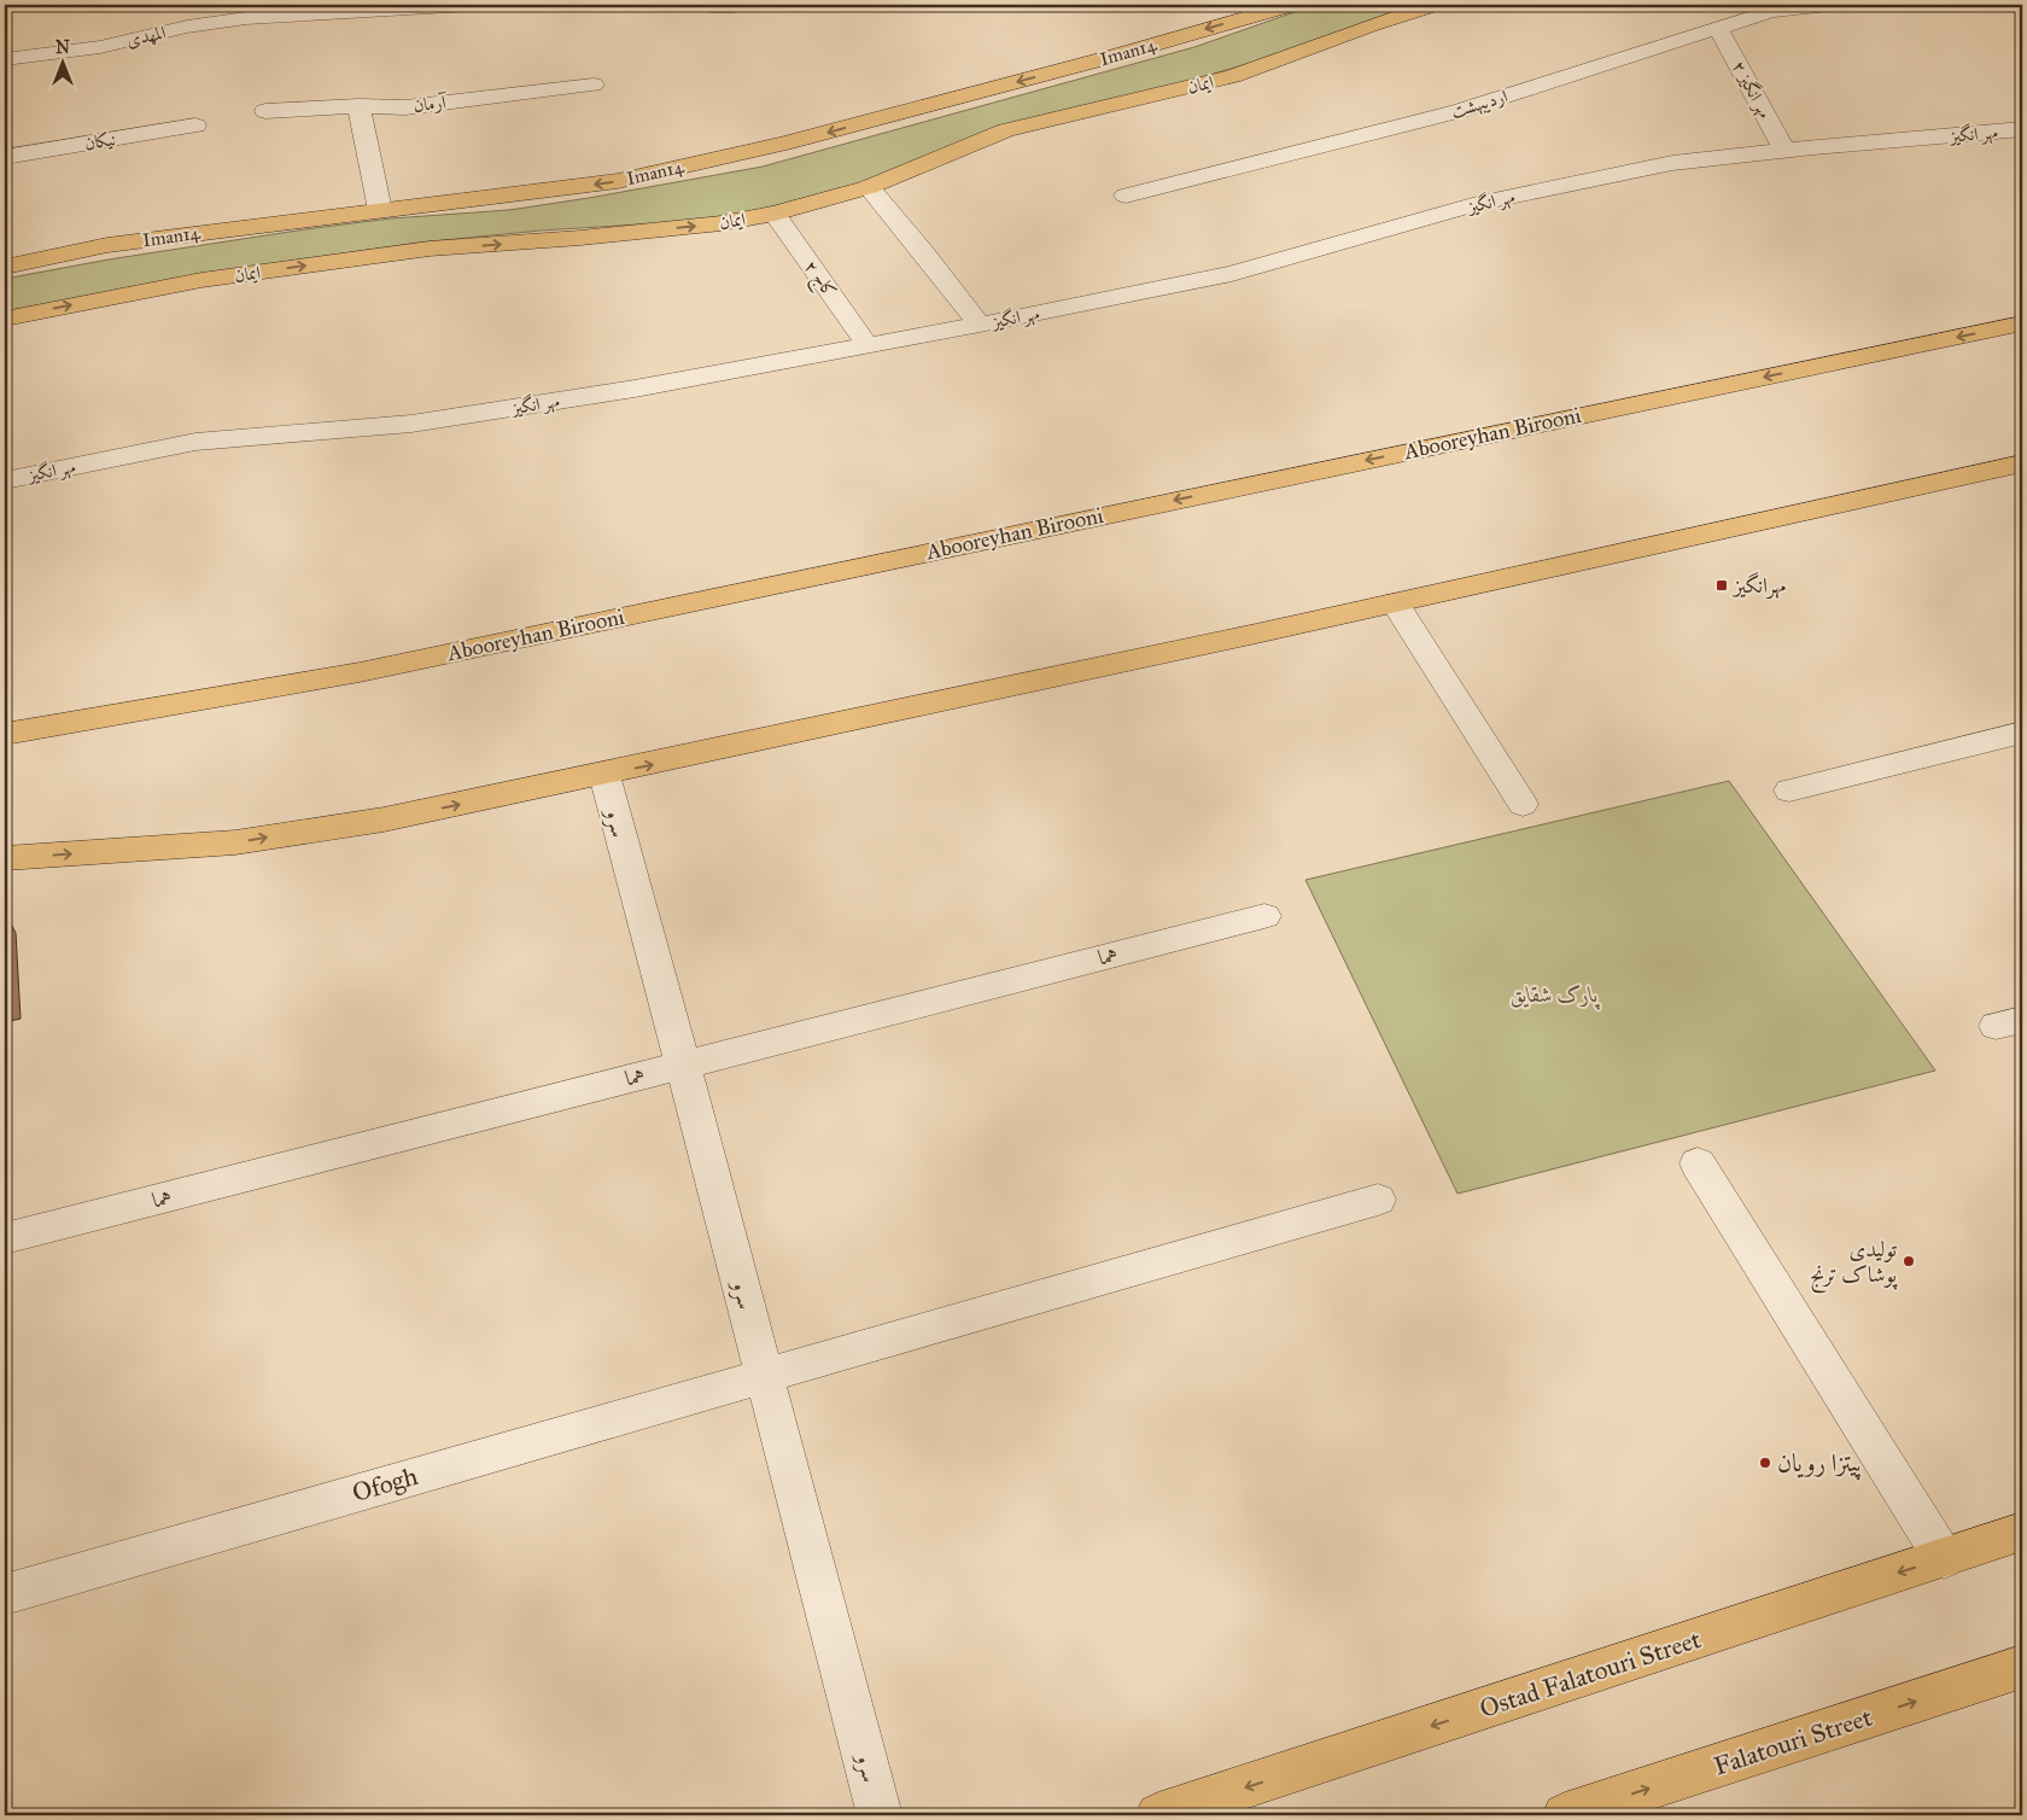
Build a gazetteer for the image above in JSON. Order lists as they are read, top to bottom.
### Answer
{
  "streets": {
    "main road": [
      "Iman14",
      "ایمان",
      "Abooreyhan Birooni",
      "Ostad Falatouri Street",
      "Falatouri Street"
    ],
    "street": [
      "المهدی",
      "مهر انگیز ۲",
      "آرمان",
      "اردیبهشت",
      "مهر انگیز",
      "نیکان",
      "کاج ۲",
      "سرو",
      "هما",
      "Ofogh"
    ]
  },
  "crossings": [
    ["ایمان", "کاج ۲"],
    ["مهر انگیز ۲", "اردیبهشت"],
    ["مهر انگیز ۲", "مهر انگیز"],
    ["مهر انگیز", "کاج ۲"],
    ["سرو", "هما"],
    ["سرو", "Ofogh"]
  ],
  "one_way": [
    "Iman14",
    "ایمان",
    "Ostad Falatouri Street",
    "Falatouri Street"
  ],
  "parks": ["پارک شقایق"],
  "places": {
    "transit": ["مهرانگیز"],
    "other": ["تولیدی پوشاک ترنج", "پیتزا رویان"]
  },
  "north": "top"
}
